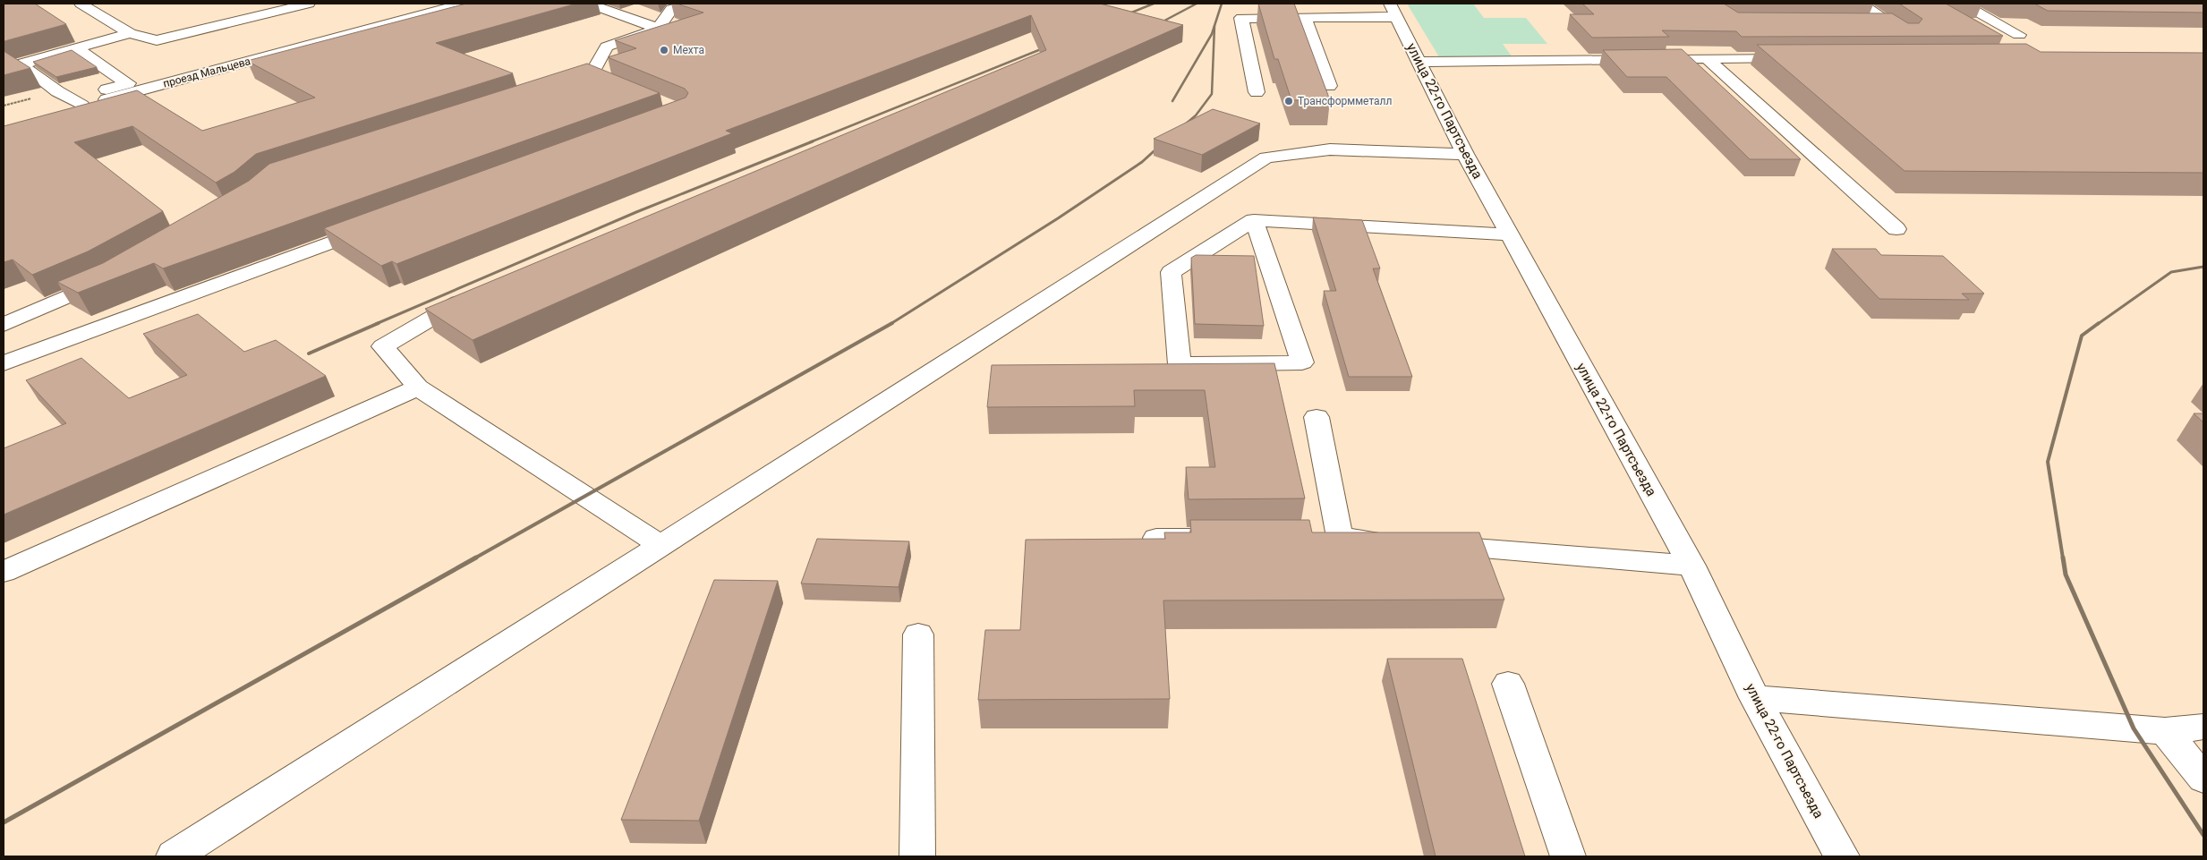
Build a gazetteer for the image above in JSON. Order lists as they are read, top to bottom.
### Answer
{
  "streets": {
    "street": ["проезд Мальцева", "улица 22-го Партсъезда"]
  },
  "places": ["Мехта", "Трансформметалл"]
}
